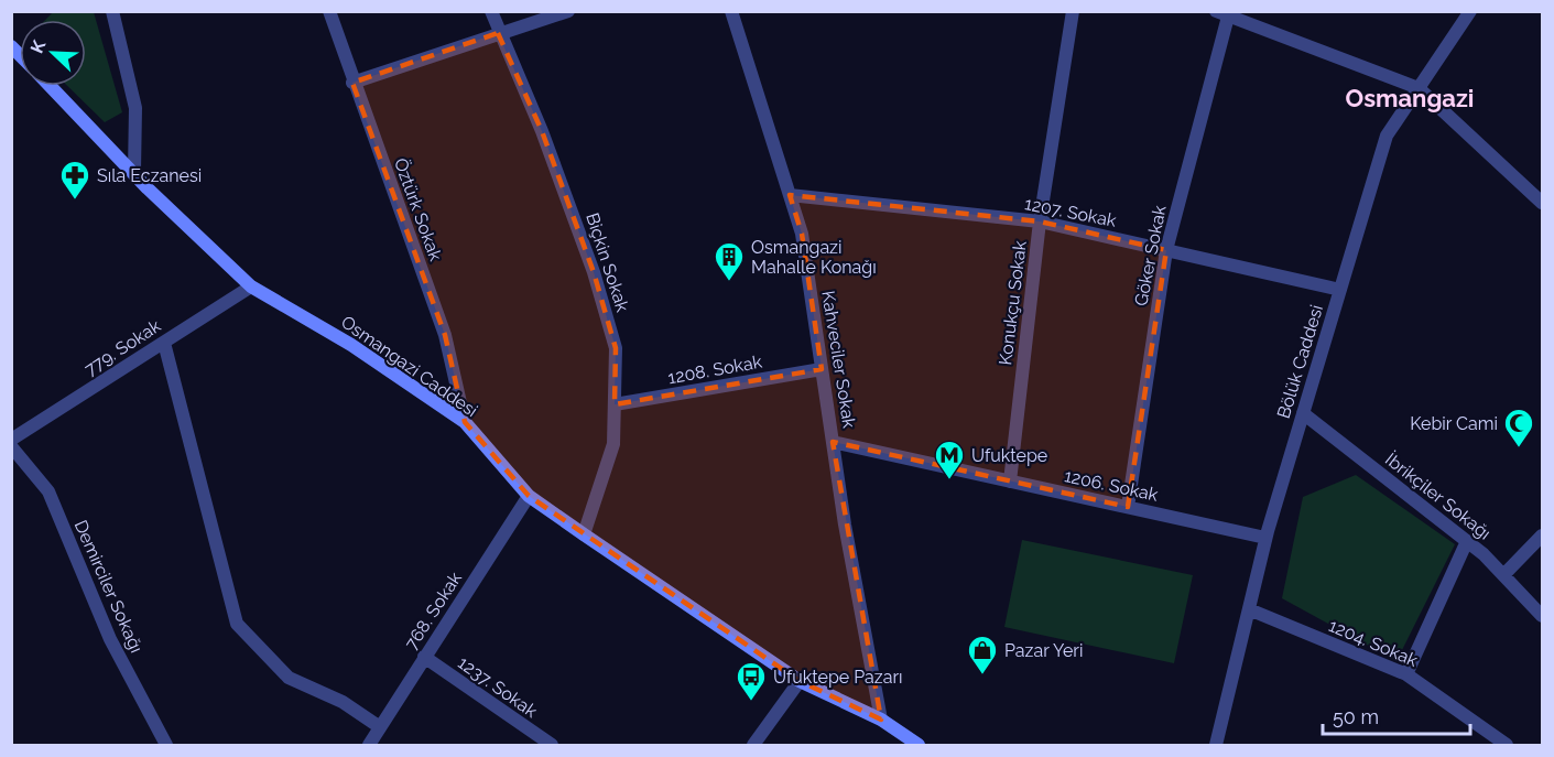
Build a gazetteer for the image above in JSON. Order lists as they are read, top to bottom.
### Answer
{
  "streets": {
    "main road": ["Osmangazi Caddesi"],
    "street": [
      "Öztürk Sokak",
      "1207. Sokak",
      "Göker Sokak",
      "Biçkin Sokak",
      "Konukçu Sokak",
      "779. Sokak",
      "Kahveciler Sokak",
      "Bölük Caddesi",
      "1208. Sokak",
      "1206. Sokak",
      "İbrikçiler Sokağı",
      "Demirciler Sokağı",
      "768. Sokak",
      "1204. Sokak",
      "1237. Sokak"
    ]
  },
  "crossings": [
    ["Öztürk Sokak", "Osmangazi Caddesi"],
    ["1207. Sokak", "Göker Sokak"],
    ["1207. Sokak", "Konukçu Sokak"],
    ["1207. Sokak", "Kahveciler Sokak"],
    ["1207. Sokak", "Bölük Caddesi"],
    ["Göker Sokak", "1206. Sokak"],
    ["Biçkin Sokak", "Osmangazi Caddesi"],
    ["Biçkin Sokak", "1208. Sokak"],
    ["Konukçu Sokak", "1206. Sokak"],
    ["779. Sokak", "Osmangazi Caddesi"],
    ["Kahveciler Sokak", "Osmangazi Caddesi"],
    ["Kahveciler Sokak", "1208. Sokak"],
    ["Kahveciler Sokak", "1206. Sokak"],
    ["Bölük Caddesi", "1206. Sokak"],
    ["Bölük Caddesi", "İbrikçiler Sokağı"],
    ["Bölük Caddesi", "1204. Sokak"],
    ["Osmangazi Caddesi", "768. Sokak"],
    ["768. Sokak", "1237. Sokak"]
  ],
  "districts": ["Osmangazi"],
  "places": {
    "pharmacy": ["Sıla Eczanesi"],
    "building": ["Osmangazi Mahalle Konağı"],
    "mosque": ["Kebir Cami"],
    "metro station": ["Ufuktepe"],
    "shop": ["Pazar Yeri"],
    "bus stop": ["Ufuktepe Pazarı"]
  },
  "scale_bar": "50 m",
  "north": "top left"
}
